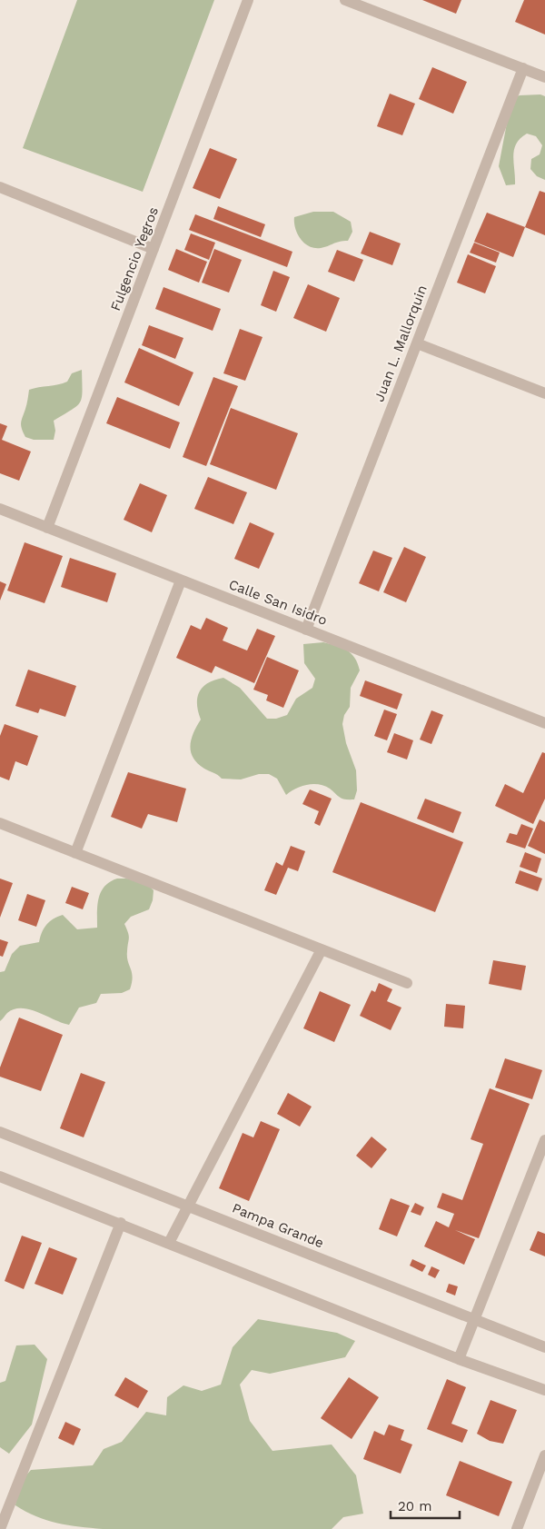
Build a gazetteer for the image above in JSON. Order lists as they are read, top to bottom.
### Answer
{
  "streets": {
    "street": [
      "Fulgencio Yegros",
      "Juan L. Mallorquin",
      "Calle San Isidro",
      "Pampa Grande"
    ]
  },
  "crossings": [
    ["Fulgencio Yegros", "Calle San Isidro"],
    ["Juan L. Mallorquin", "Calle San Isidro"]
  ],
  "scale_bar": "20 m"
}
